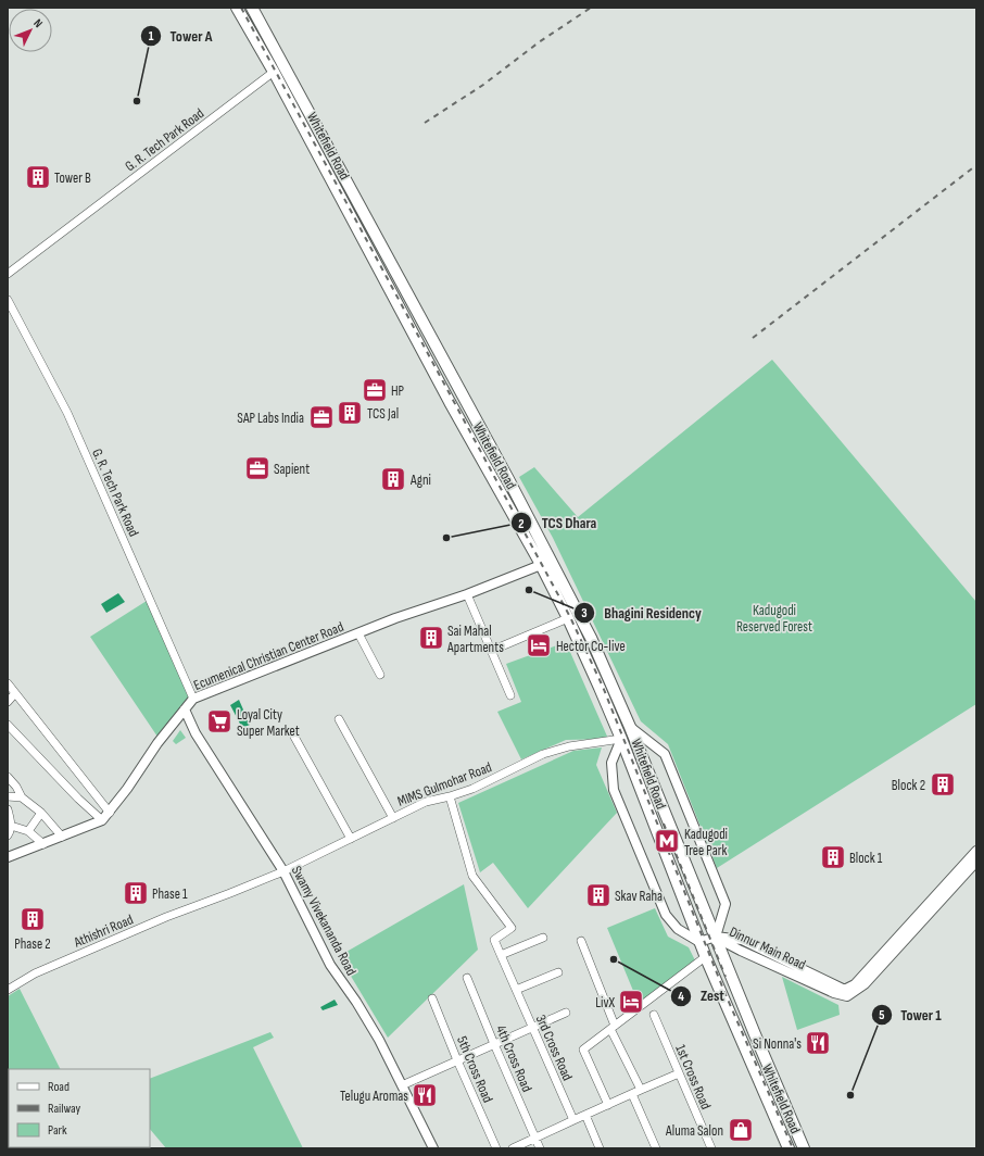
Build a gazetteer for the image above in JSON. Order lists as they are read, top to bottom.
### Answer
{
  "streets": {
    "main road": ["Whitefield Road"],
    "street": [
      "G. R. Tech Park Road",
      "Ecumenical Christian Center Road",
      "MIMS Gulmohar Road",
      "Swamy Vivekananda Road",
      "Athishri Road",
      "Dinnur Main Road",
      "3rd Cross Road",
      "4th Cross Road",
      "5th Cross Road",
      "1st Cross Road"
    ]
  },
  "crossings": [
    ["G. R. Tech Park Road", "Whitefield Road"],
    ["G. R. Tech Park Road", "Ecumenical Christian Center Road"],
    ["Whitefield Road", "Ecumenical Christian Center Road"],
    ["Whitefield Road", "MIMS Gulmohar Road"],
    ["Whitefield Road", "Dinnur Main Road"],
    ["Ecumenical Christian Center Road", "Swamy Vivekananda Road"],
    ["MIMS Gulmohar Road", "Swamy Vivekananda Road"],
    ["MIMS Gulmohar Road", "Athishri Road"],
    ["MIMS Gulmohar Road", "3rd Cross Road"],
    ["Swamy Vivekananda Road", "Athishri Road"]
  ],
  "parks": ["Kadugodi Reserved Forest"],
  "places": {
    "other": [
      "Tower A",
      "TCS Dhara",
      "Bhagini Residency",
      "Zest",
      "Tower 1"
    ],
    "building": [
      "Tower B",
      "TCS Jal",
      "Agni",
      "Sai Mahal Apartments",
      "Block 2",
      "Block 1",
      "Phase 1",
      "Skav Raha",
      "Phase 2"
    ],
    "office": ["HP", "SAP Labs India", "Sapient"],
    "hotel": ["Hector Co-live", "LivX"],
    "supermarket": ["Loyal City Super Market"],
    "metro station": ["Kadugodi Tree Park"],
    "restaurant": ["Si Nonna's", "Telugu Aromas"],
    "shop": ["Aluma Salon"]
  },
  "legend": ["Road", "Railway", "Park"],
  "north": "top right"
}
